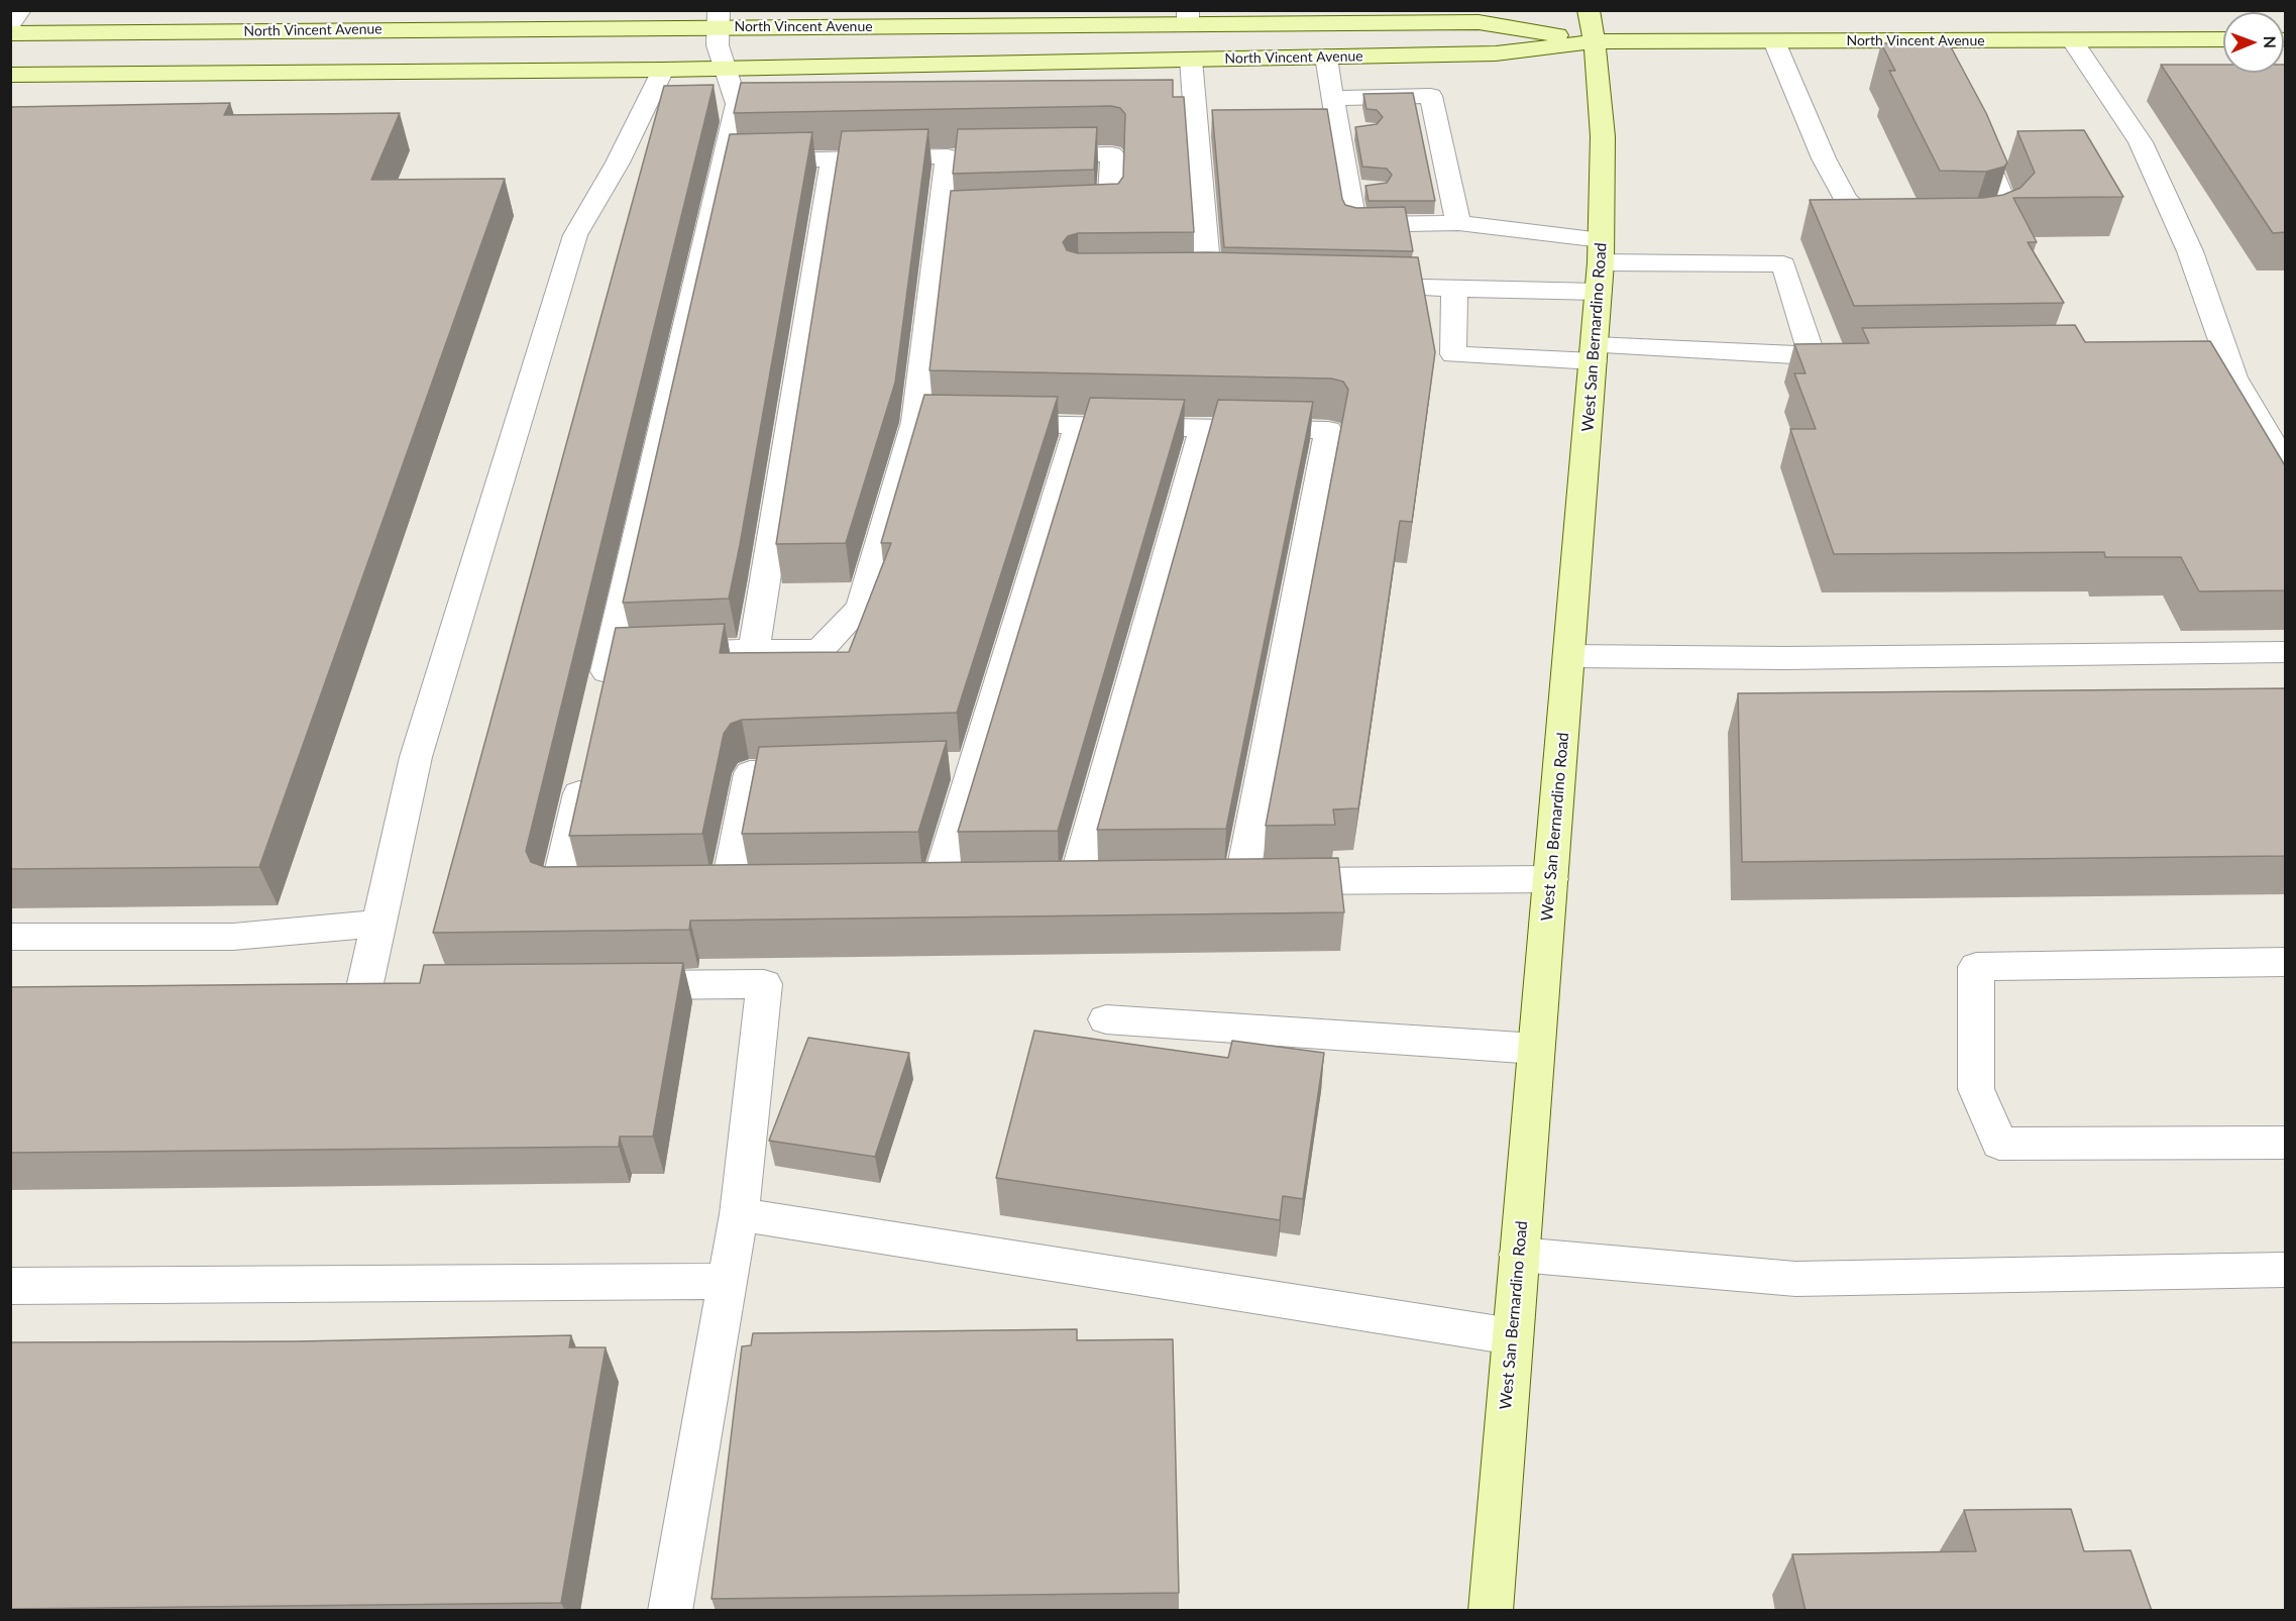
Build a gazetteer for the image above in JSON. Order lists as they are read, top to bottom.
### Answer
{
  "streets": {
    "street": ["North Vincent Avenue", "West San Bernardino Road"]
  },
  "crossings": [
    ["North Vincent Avenue", "West San Bernardino Road"]
  ],
  "north": "right"
}
